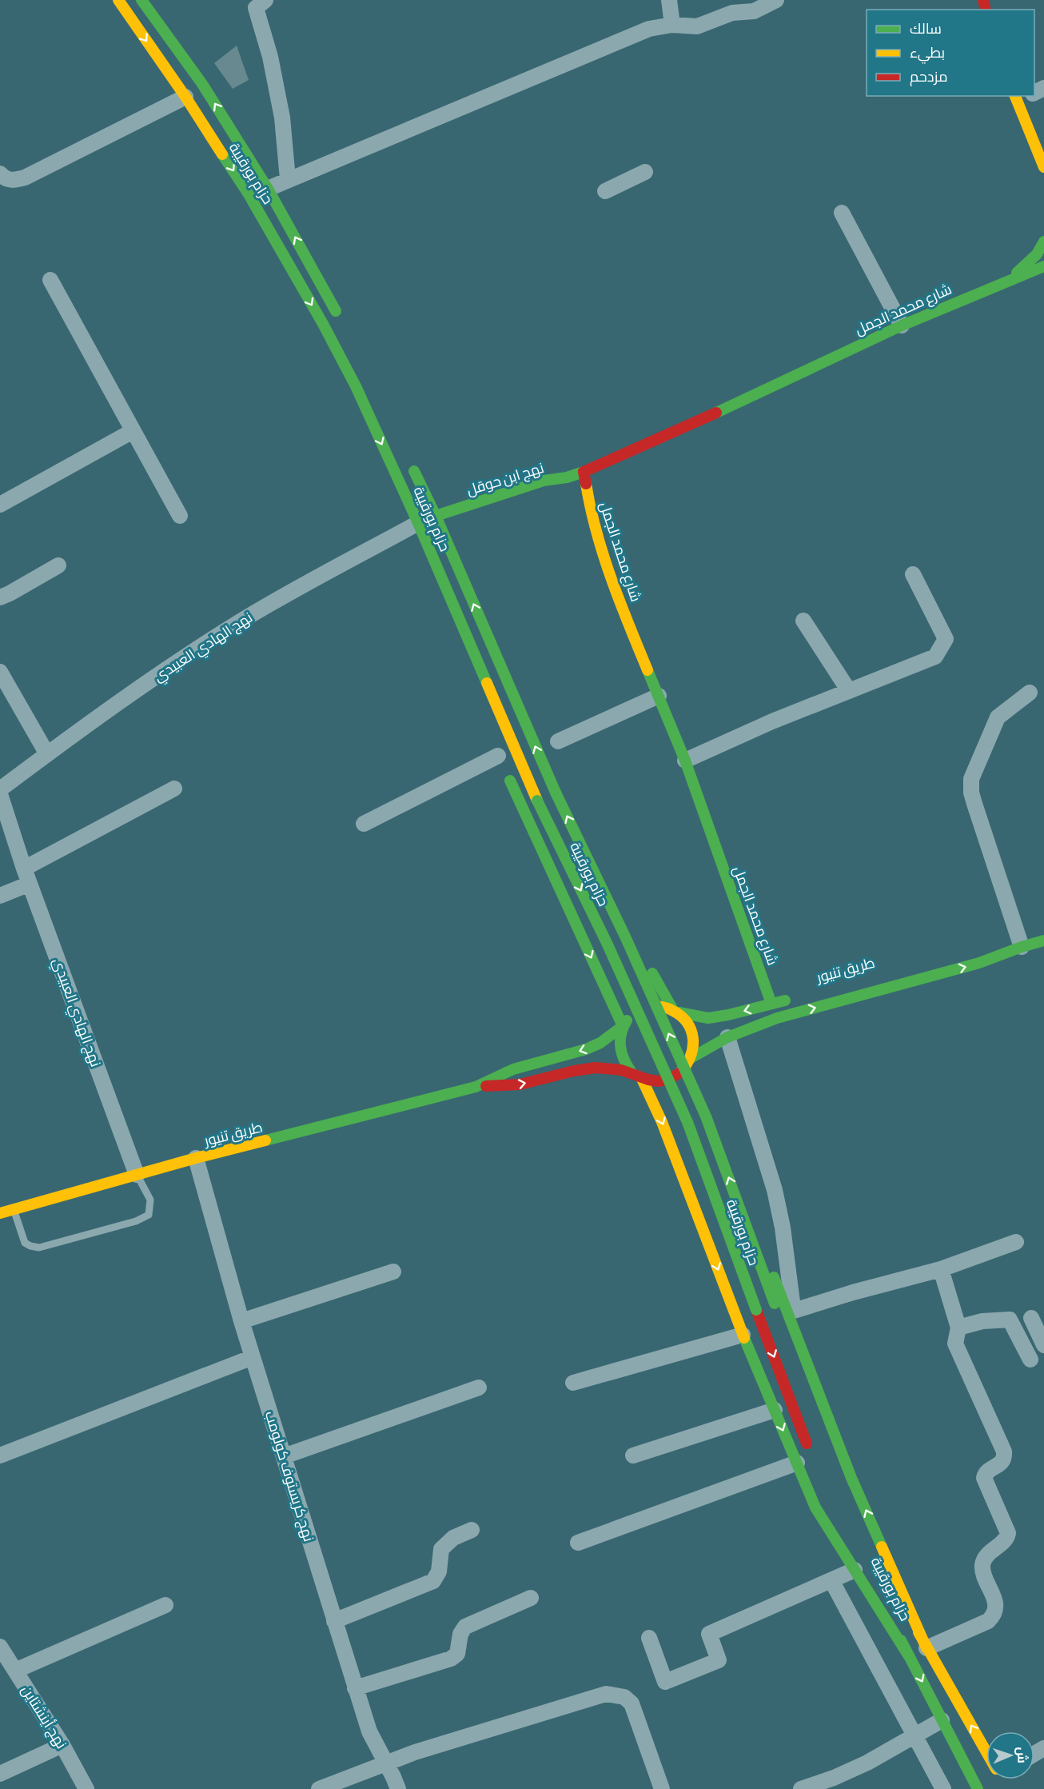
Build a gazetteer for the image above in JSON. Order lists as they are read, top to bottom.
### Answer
{
  "streets": {
    "main road": [
      "حزام بورقيبة",
      "شارع محمد الجمل",
      "نهج ابن حوقل",
      "طريق تنيور"
    ],
    "street": ["نهج الهادي العبيدي", "نهج كريستوف كولومب", "نهج أينشتاين"]
  },
  "crossings": [
    ["حزام بورقيبة", "نهج ابن حوقل"],
    ["حزام بورقيبة", "نهج الهادي العبيدي"],
    ["شارع محمد الجمل", "نهج ابن حوقل"],
    ["نهج الهادي العبيدي", "طريق تنيور"],
    ["طريق تنيور", "نهج كريستوف كولومب"]
  ],
  "legend": ["سالك", "بطيء", "مزدحم"],
  "north": "right"
}
